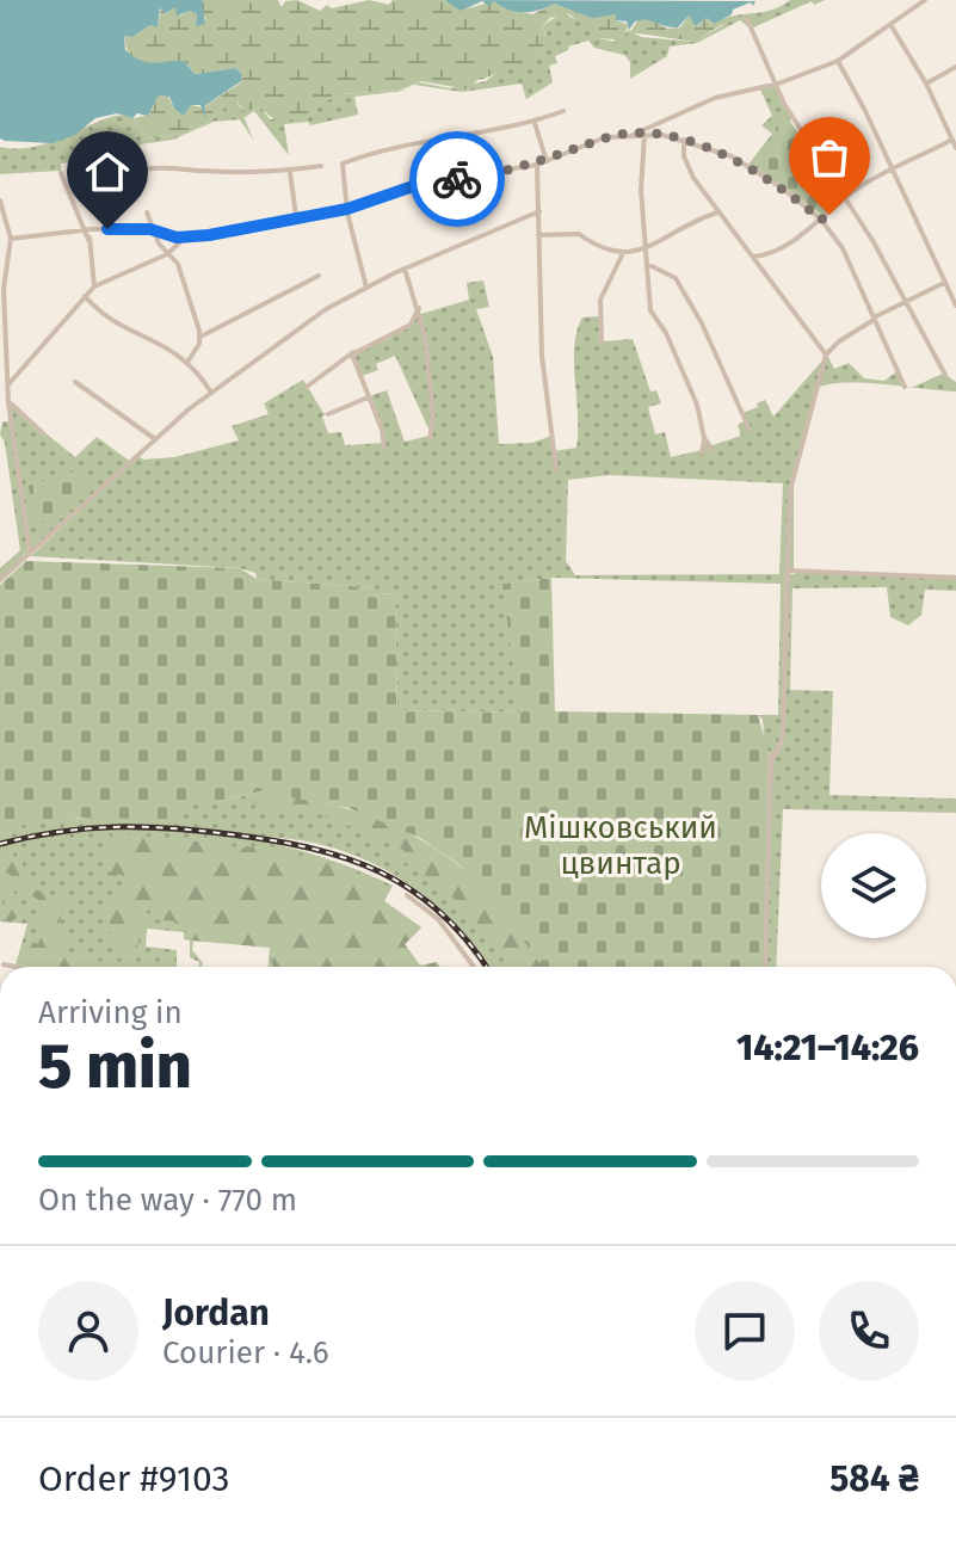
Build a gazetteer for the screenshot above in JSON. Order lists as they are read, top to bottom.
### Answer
{
  "parks": ["Мішковський цвинтар"],
  "page": {
    "heading": ["5 min", "Arriving in", "14:21–14:26"],
    "panel": [
      "Jordan",
      "Courier · 4.6",
      "Order #9103",
      "584 ₴"
    ],
    "bar": "On the way · 770 m"
  }
}
